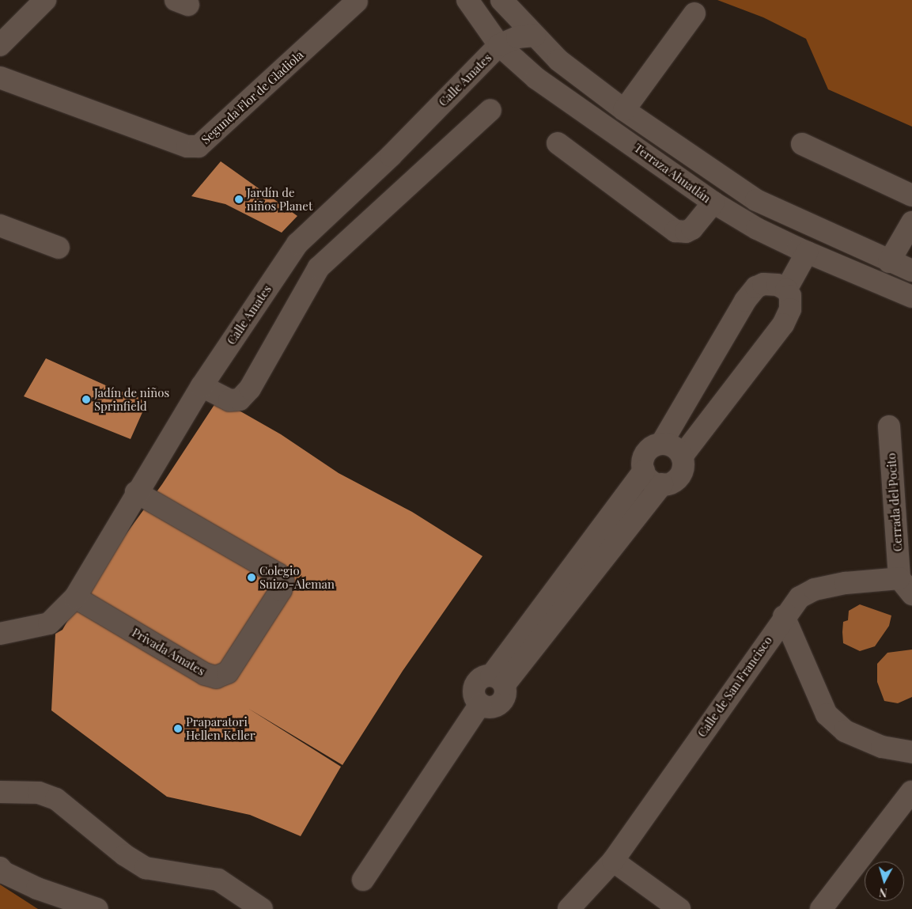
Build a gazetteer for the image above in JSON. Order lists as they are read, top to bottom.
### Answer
{
  "streets": {
    "street": [
      "Calle Amates",
      "Segunda Flor de Gladiola",
      "Terraza Ahuatlán",
      "Cerrada del Pocito",
      "Privada Amates",
      "Calle de San Francisco"
    ]
  },
  "crossings": [
    ["Calle Amates", "Terraza Ahuatlán"],
    ["Calle Amates", "Privada Amates"],
    ["Cerrada del Pocito", "Calle de San Francisco"]
  ],
  "places": [
    "Jardín de niños Planet",
    "Jadín de niños Sprinfield",
    "Colegio Suizo-Aleman",
    "Praparatori Hellen Keller"
  ],
  "north": "bottom"
}
